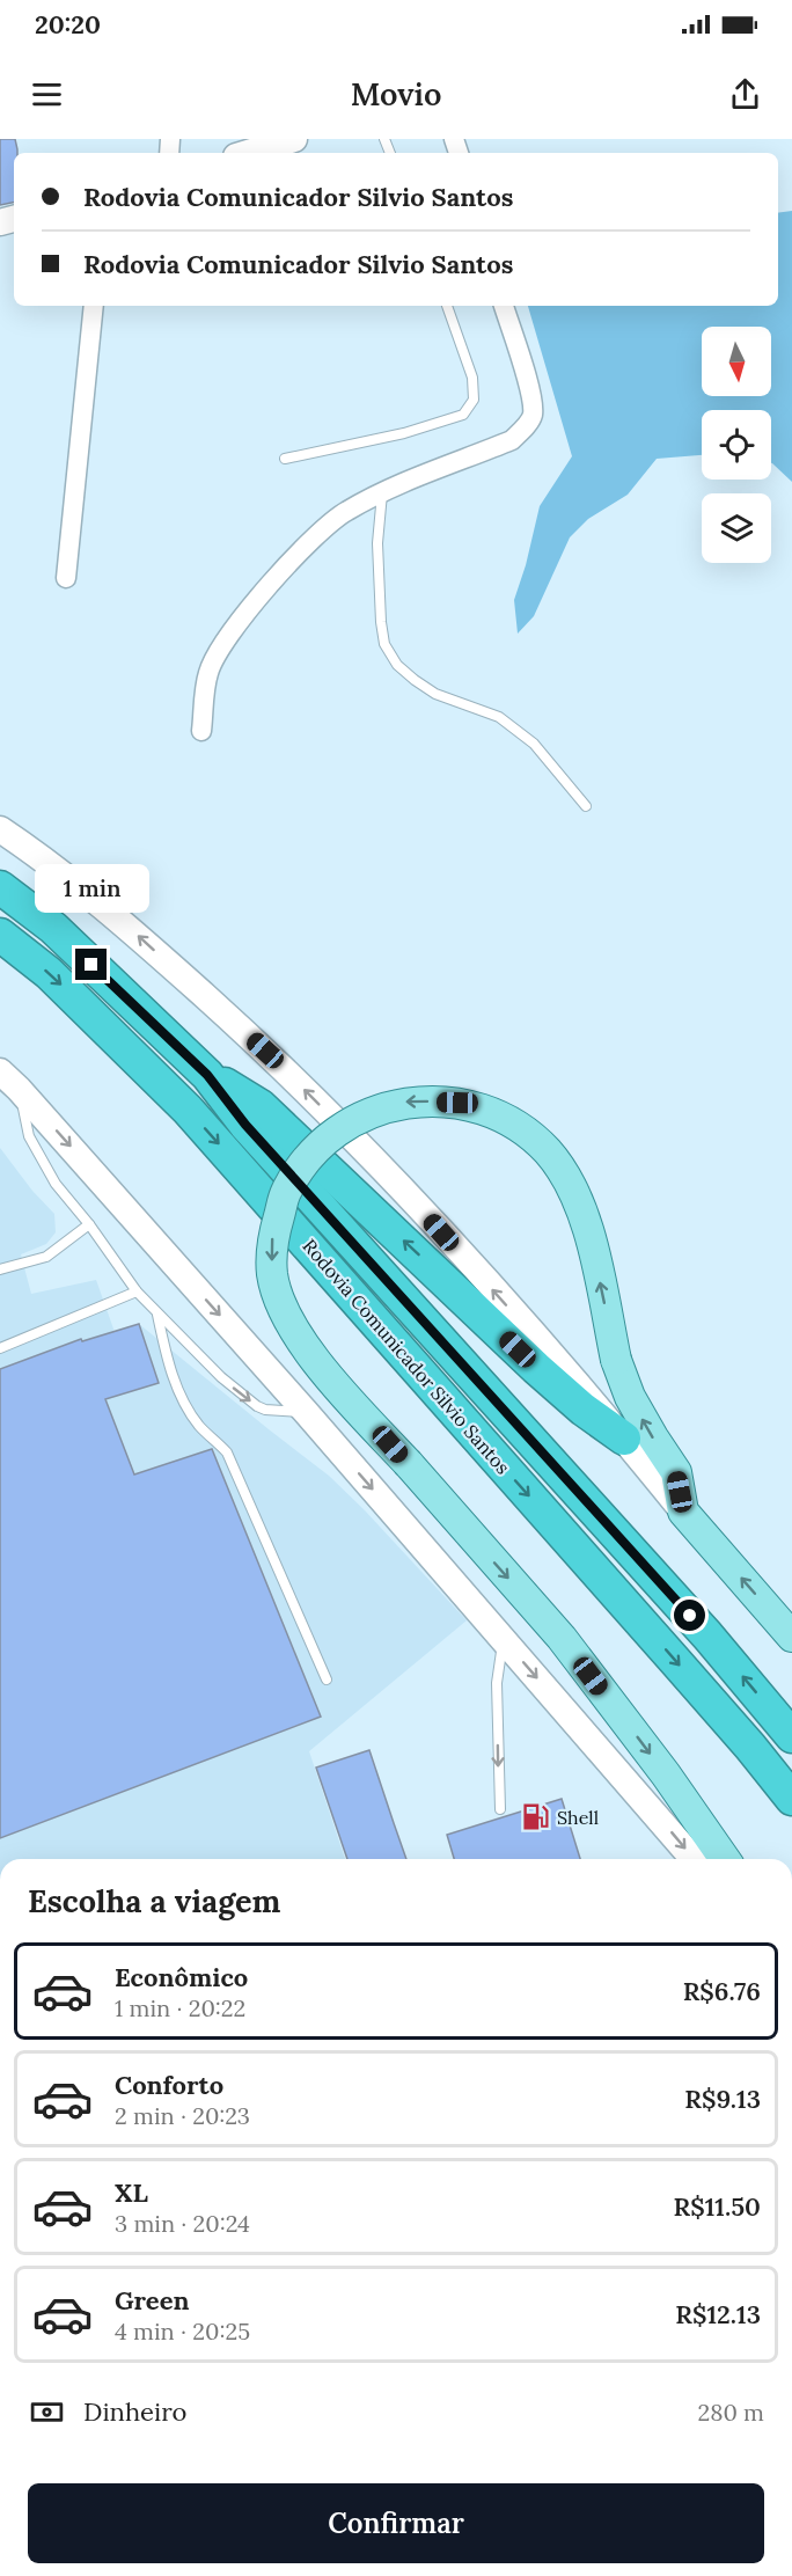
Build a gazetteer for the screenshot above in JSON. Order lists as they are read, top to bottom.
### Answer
{
  "streets": {
    "highway": ["Rodovia Comunicador Silvio Santos"]
  },
  "places": {
    "fuel station": ["Shell"]
  },
  "north": "bottom",
  "page": {
    "status": "20:20",
    "header": "Movio",
    "banner": ["Rodovia Comunicador Silvio Santos", "Rodovia Comunicador Silvio Santos"],
    "bubble": "1 min",
    "heading": "Escolha a viagem",
    "list": [
      {
        "name": "Econômico",
        "note": "1 min · 20:22",
        "value": "R$6.76"
      },
      {
        "name": "Conforto",
        "note": "2 min · 20:23",
        "value": "R$9.13"
      },
      {
        "name": "XL",
        "note": "3 min · 20:24",
        "value": "R$11.50"
      },
      {
        "name": "Green",
        "note": "4 min · 20:25",
        "value": "R$12.13"
      }
    ],
    "pay": ["Dinheiro", "280 m"],
    "buttons": "Confirmar"
  }
}
